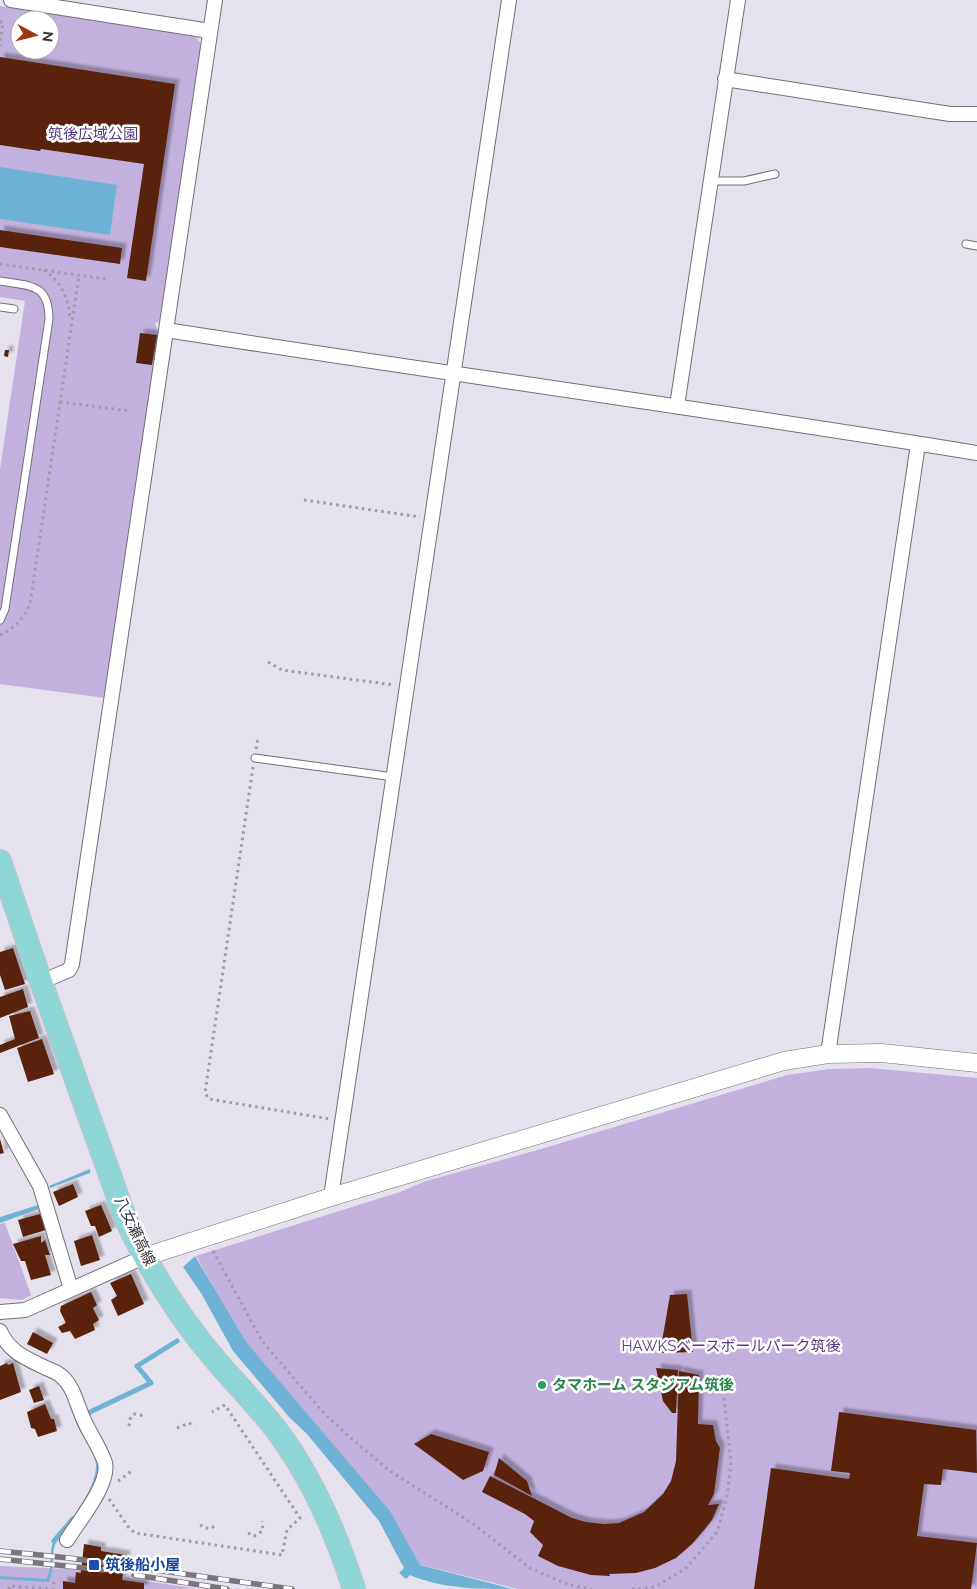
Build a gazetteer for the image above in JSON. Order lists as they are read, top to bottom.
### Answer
{
  "streets": {
    "main road": ["八女瀬高線"]
  },
  "parks": ["筑後広域公園", "HAWKSベースボールパーク筑後"],
  "places": {
    "other": ["タマホーム スタジアム筑後"],
    "transit": ["筑後船小屋"]
  },
  "north": "right"
}
